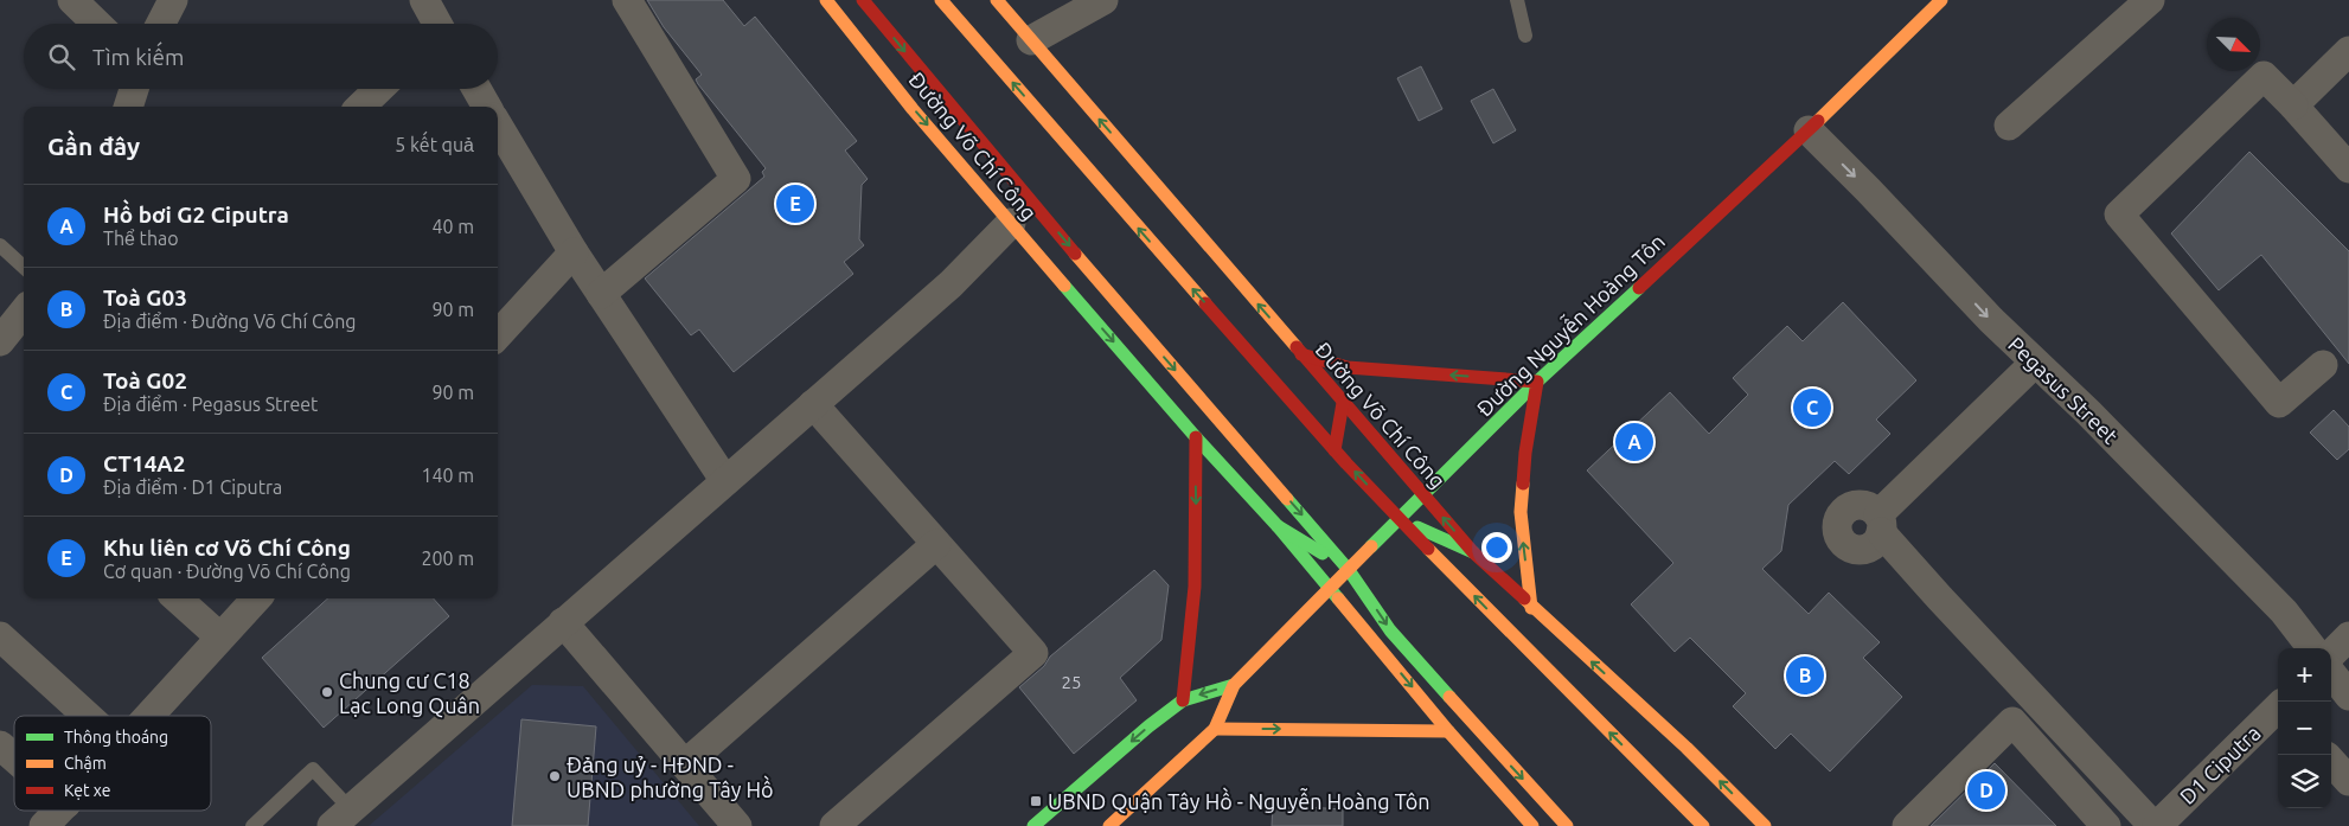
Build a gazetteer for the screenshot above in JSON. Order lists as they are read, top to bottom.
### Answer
{
  "streets": {
    "main road": ["Đường Võ Chí Công", "Đường Nguyễn Hoàng Tôn"],
    "street": ["Pegasus Street", "D1 Ciputra"]
  },
  "crossings": [
    ["Đường Võ Chí Công", "Đường Nguyễn Hoàng Tôn"],
    ["Đường Nguyễn Hoàng Tôn", "Pegasus Street"]
  ],
  "one_way": ["Pegasus Street"],
  "places": {
    "other": ["Chung cư C18 Lạc Long Quân", "Đảng uỷ - HĐND - UBND phường Tây Hồ"],
    "transit": ["UBND Quận Tây Hồ - Nguyễn Hoàng Tôn"]
  },
  "house_numbers": ["25"],
  "legend": ["Thông thoáng", "Chậm", "Kẹt xe"],
  "north": "bottom right",
  "page": {
    "search": "Tìm kiếm",
    "heading": ["Gần đây", "5 kết quả"],
    "pins": [
      "E",
      "C",
      "A",
      "B",
      "D"
    ],
    "list": [
      {
        "mark": "A",
        "name": "Hồ bơi G2 Ciputra",
        "note": "Thể thao",
        "value": "40 m"
      },
      {
        "mark": "B",
        "name": "Toà G03",
        "note": "Địa điểm · Đường Võ Chí Công",
        "value": "90 m"
      },
      {
        "mark": "C",
        "name": "Toà G02",
        "note": "Địa điểm · Pegasus Street",
        "value": "90 m"
      },
      {
        "mark": "D",
        "name": "CT14A2",
        "note": "Địa điểm · D1 Ciputra",
        "value": "140 m"
      },
      {
        "mark": "E",
        "name": "Khu liên cơ Võ Chí Công",
        "note": "Cơ quan · Đường Võ Chí Công",
        "value": "200 m"
      }
    ],
    "map_buttons": ["+", "−"]
  }
}
